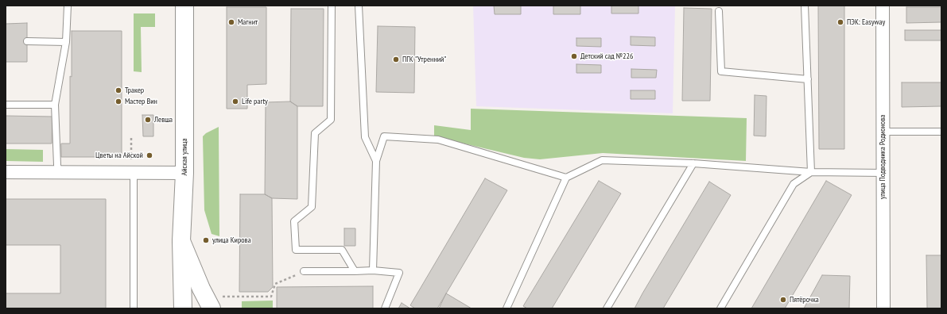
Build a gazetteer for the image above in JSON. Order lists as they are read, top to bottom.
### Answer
{
  "streets": {
    "main road": ["Айская улица"],
    "street": ["улица Подводника Родионова"]
  },
  "places": [
    "Магнит",
    "ПЭК: Easyway",
    "Детский сад №226",
    "ПГК \"Утренний\"",
    "Тракер",
    "Мастер Вин",
    "Life party",
    "Левша",
    "Цветы на Айской",
    "улица Кирова",
    "Пятёрочка"
  ]
}
